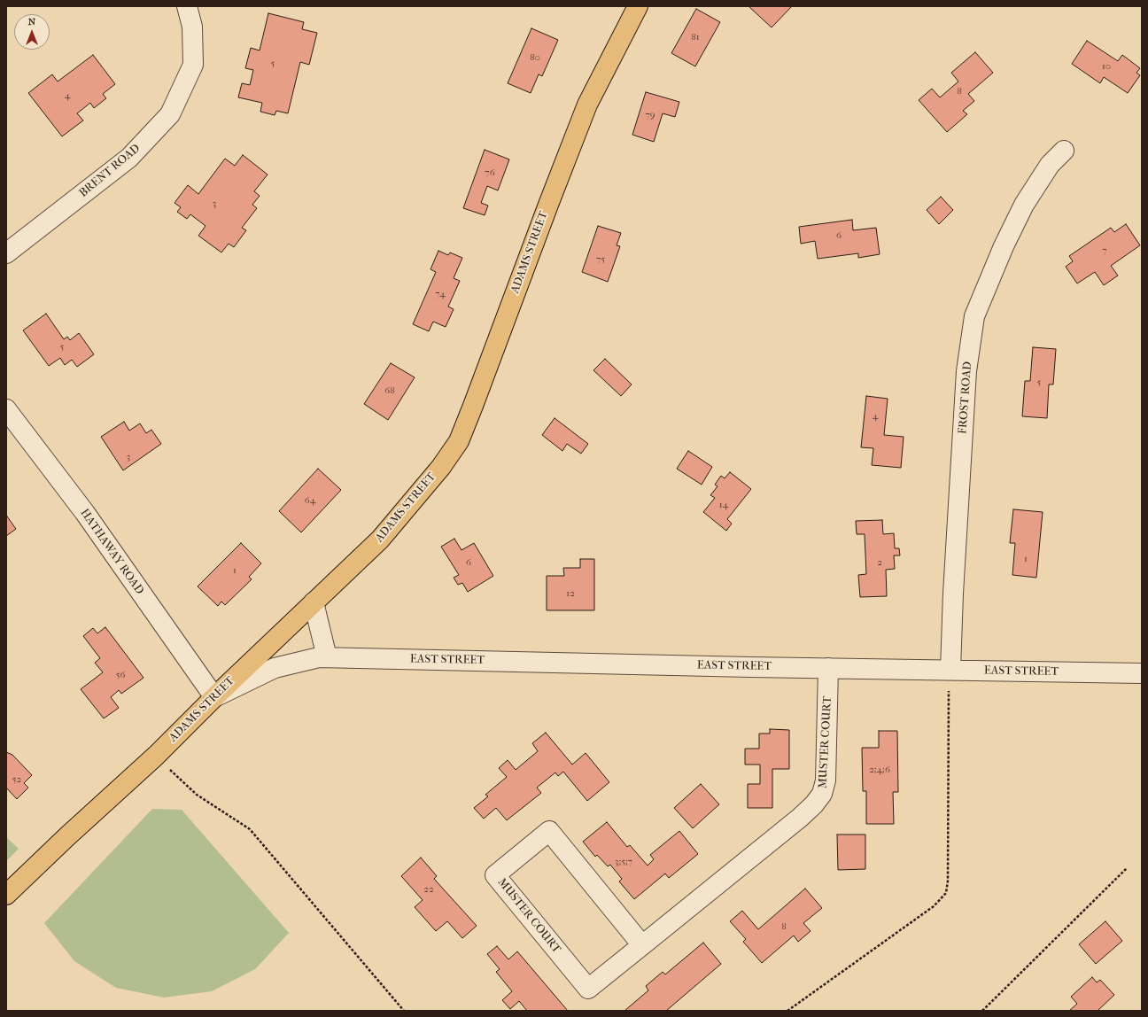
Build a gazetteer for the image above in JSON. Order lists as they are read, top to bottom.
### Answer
{
  "streets": {
    "main road": ["ADAMS STREET"],
    "street": [
      "BRENT ROAD",
      "FROST ROAD",
      "HATHAWAY ROAD",
      "EAST STREET",
      "MUSTER COURT"
    ]
  },
  "crossings": [
    ["ADAMS STREET", "HATHAWAY ROAD"],
    ["ADAMS STREET", "EAST STREET"],
    ["FROST ROAD", "EAST STREET"],
    ["HATHAWAY ROAD", "EAST STREET"],
    ["EAST STREET", "MUSTER COURT"]
  ],
  "house_numbers": [
    "81",
    "80",
    "5",
    "10",
    "8",
    "4",
    "79",
    "76",
    "3",
    "6",
    "7",
    "75",
    "74",
    "5",
    "5",
    "68",
    "4",
    "3",
    "64",
    "14",
    "1",
    "6",
    "2",
    "1",
    "12",
    "56",
    "2;4;6",
    "52",
    "3;5;7",
    "22",
    "8"
  ],
  "north": "top"
}
